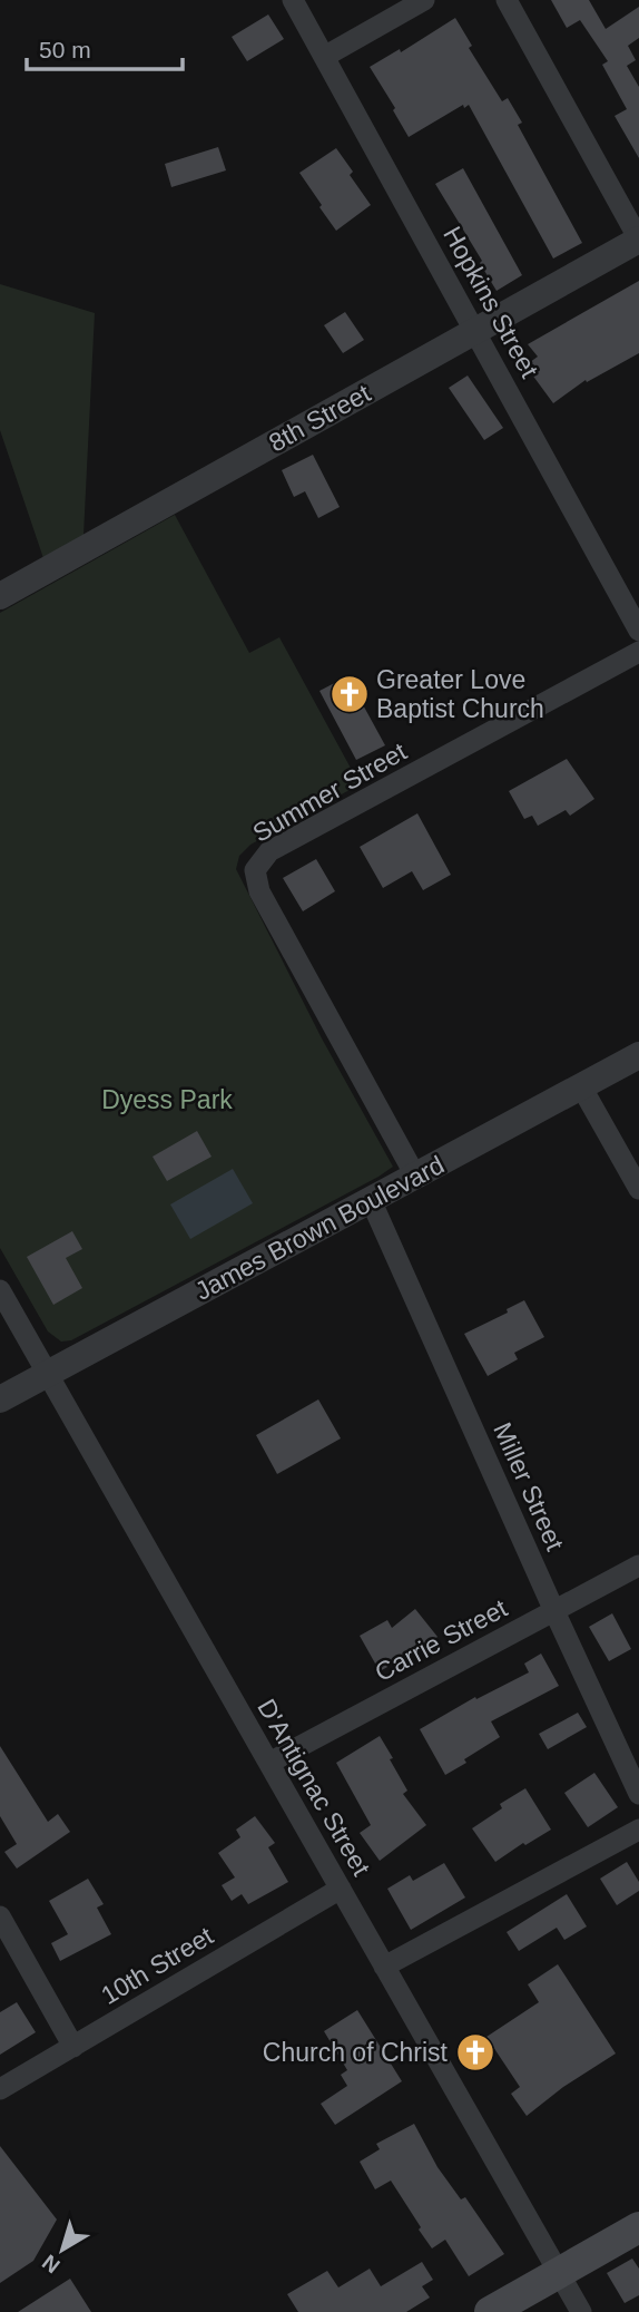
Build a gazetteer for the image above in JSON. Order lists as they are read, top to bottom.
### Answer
{
  "streets": {
    "street": [
      "Hopkins Street",
      "8th Street",
      "Summer Street",
      "James Brown Boulevard",
      "Miller Street",
      "Carrie Street",
      "D'Antignac Street",
      "10th Street"
    ]
  },
  "crossings": [
    ["Hopkins Street", "8th Street"],
    ["Summer Street", "James Brown Boulevard"],
    ["James Brown Boulevard", "Miller Street"],
    ["James Brown Boulevard", "D'Antignac Street"],
    ["Miller Street", "Carrie Street"],
    ["Carrie Street", "D'Antignac Street"],
    ["D'Antignac Street", "10th Street"]
  ],
  "parks": ["Dyess Park"],
  "places": {
    "church": ["Greater Love Baptist Church", "Church of Christ"]
  },
  "scale_bar": "50 m",
  "north": "bottom left"
}
